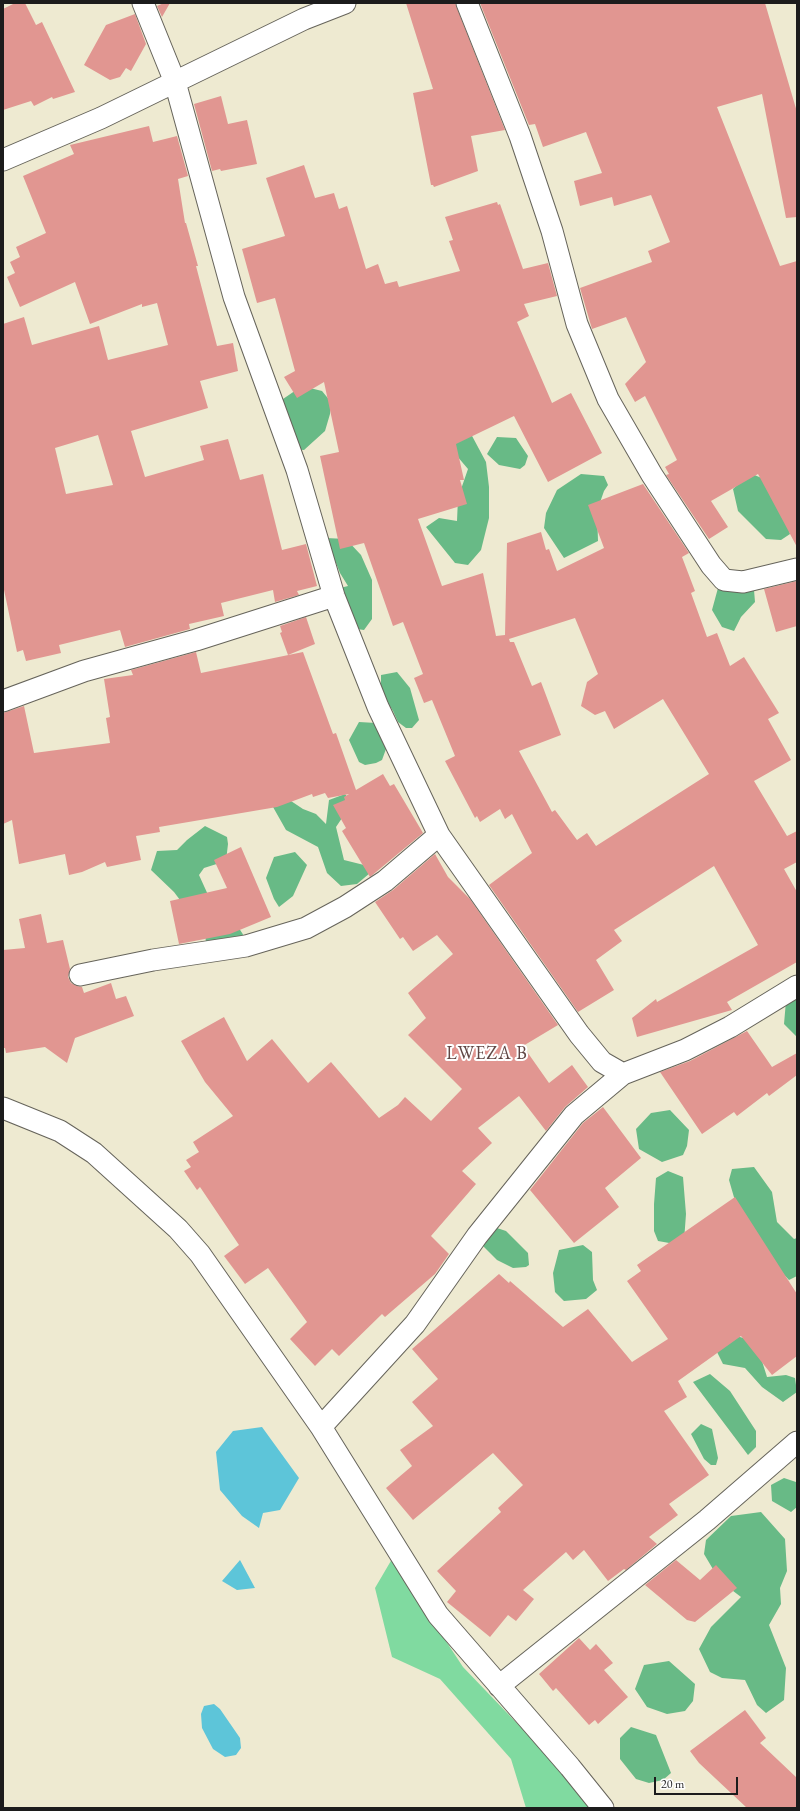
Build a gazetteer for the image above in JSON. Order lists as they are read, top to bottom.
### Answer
{
  "districts": ["LWEZA B"],
  "scale_bar": "20 m"
}
